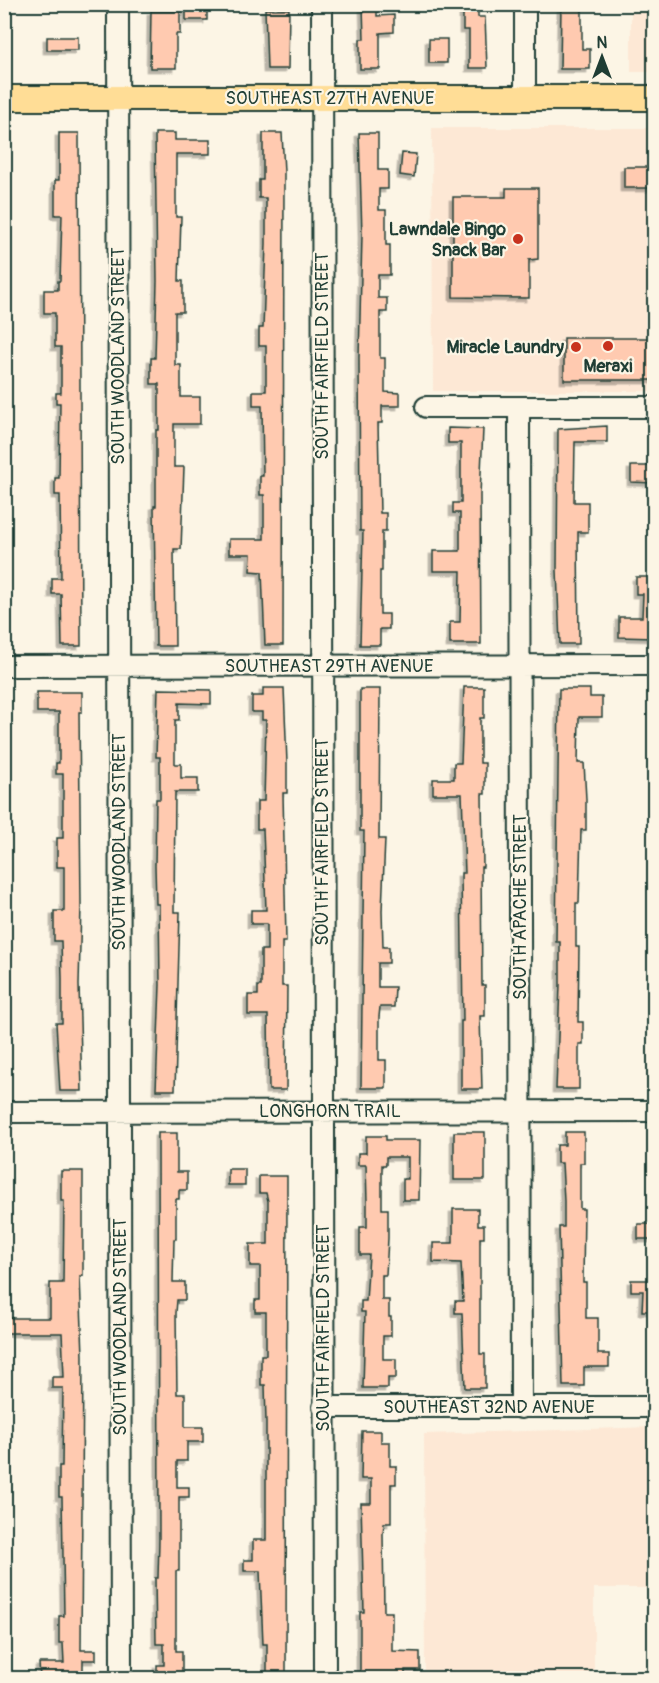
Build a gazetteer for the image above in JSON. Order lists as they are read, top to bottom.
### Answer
{
  "streets": {
    "main road": ["SOUTHEAST 27TH AVENUE"],
    "street": [
      "SOUTH WOODLAND STREET",
      "SOUTH FAIRFIELD STREET",
      "SOUTHEAST 29TH AVENUE",
      "SOUTH APACHE STREET",
      "LONGHORN TRAIL",
      "SOUTHEAST 32ND AVENUE"
    ]
  },
  "crossings": [
    ["SOUTHEAST 27TH AVENUE", "SOUTH WOODLAND STREET"],
    ["SOUTHEAST 27TH AVENUE", "SOUTH FAIRFIELD STREET"],
    ["SOUTH WOODLAND STREET", "SOUTHEAST 29TH AVENUE"],
    ["SOUTH WOODLAND STREET", "LONGHORN TRAIL"],
    ["SOUTH FAIRFIELD STREET", "SOUTHEAST 29TH AVENUE"],
    ["SOUTH FAIRFIELD STREET", "LONGHORN TRAIL"],
    ["SOUTH FAIRFIELD STREET", "SOUTHEAST 32ND AVENUE"],
    ["SOUTHEAST 29TH AVENUE", "SOUTH APACHE STREET"],
    ["SOUTH APACHE STREET", "LONGHORN TRAIL"],
    ["SOUTH APACHE STREET", "SOUTHEAST 32ND AVENUE"]
  ],
  "places": ["Lawndale Bingo Snack Bar", "Meraxi", "Miracle Laundry"],
  "north": "top"
}
